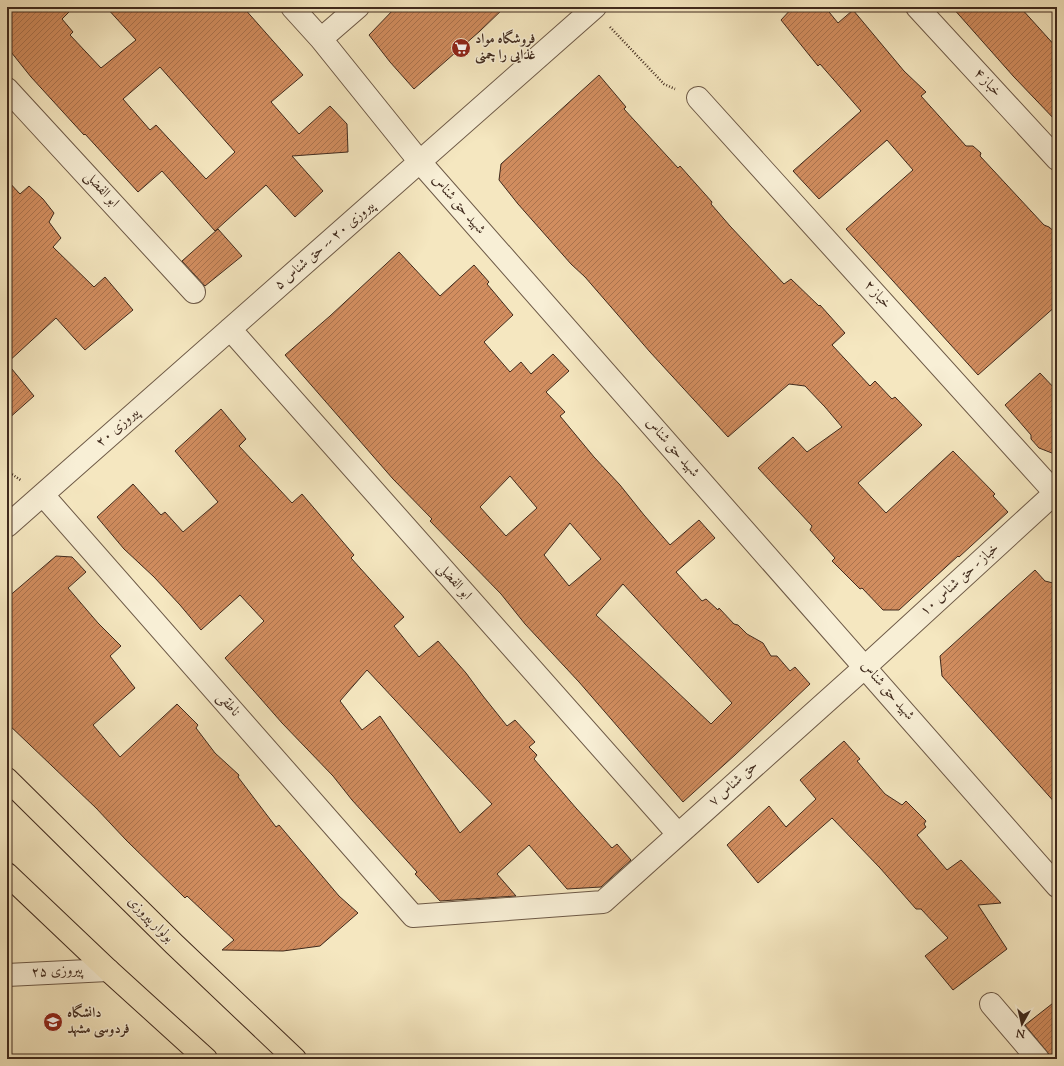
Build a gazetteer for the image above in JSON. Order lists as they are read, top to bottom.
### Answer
{
  "streets": {
    "main road": ["بولوار پیروزی"],
    "street": [
      "خباز ۴",
      "ابو الفضلی",
      "شهید حق شناس",
      "پیروزی ۲۰ -- حق شناس ۵",
      "خباز ۲",
      "پیروزی ۲۰",
      "خباز - حق شناس ۱۰",
      "ناطقی",
      "حق شناس ۷",
      "پیروزی ۲۵"
    ]
  },
  "crossings": [
    ["ابو الفضلی", "پیروزی ۲۰ -- حق شناس ۵"],
    ["ابو الفضلی", "پیروزی ۲۰"],
    ["ابو الفضلی", "حق شناس ۷"],
    ["شهید حق شناس", "پیروزی ۲۰ -- حق شناس ۵"],
    ["شهید حق شناس", "خباز - حق شناس ۱۰"],
    ["شهید حق شناس", "حق شناس ۷"],
    ["پیروزی ۲۰ -- حق شناس ۵", "پیروزی ۲۰"],
    ["خباز ۲", "خباز - حق شناس ۱۰"],
    ["پیروزی ۲۰", "ناطقی"],
    ["خباز - حق شناس ۱۰", "حق شناس ۷"],
    ["ناطقی", "حق شناس ۷"]
  ],
  "places": {
    "supermarket": ["فروشگاه مواد غذایی را چمنی"],
    "school or university": ["دانشگاه فردوسی مشهد"]
  },
  "north": "bottom"
}
